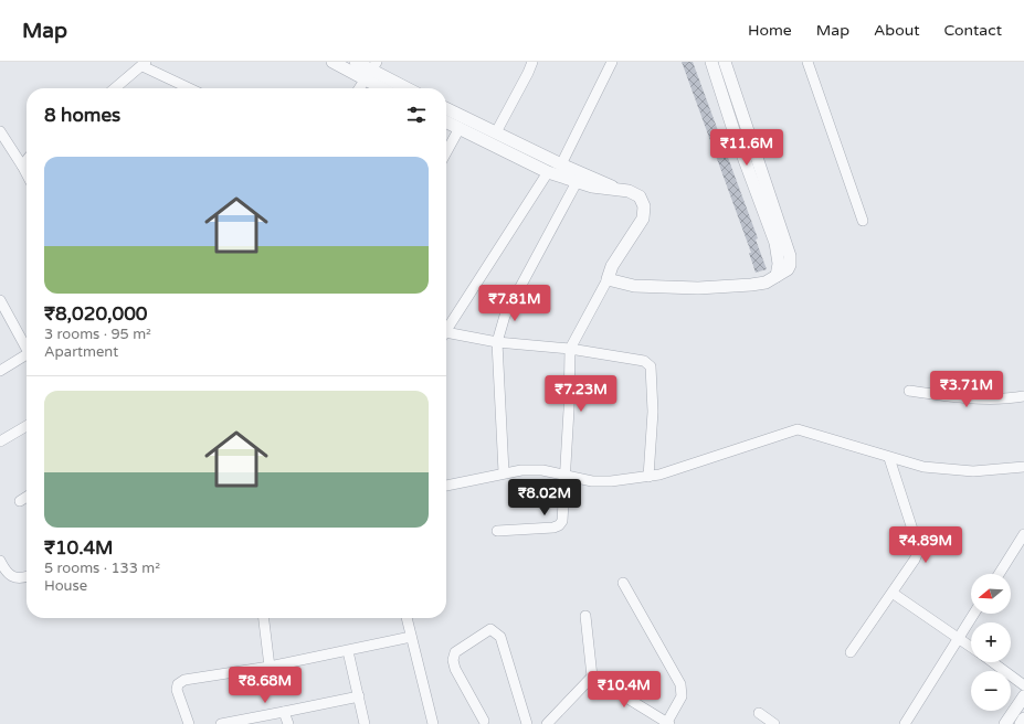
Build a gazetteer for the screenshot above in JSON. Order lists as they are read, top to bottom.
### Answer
{
  "north": "left",
  "page": {
    "header": "Map",
    "nav": [
      "Home",
      "Map",
      "About",
      "Contact"
    ],
    "heading": "8 homes",
    "price": [
      "₹11.6M",
      "₹7.81M",
      "₹3.71M",
      "₹7.23M",
      "₹8.02M",
      "₹4.89M",
      "₹8.68M",
      "₹10.4M"
    ],
    "list": [
      {
        "name": "₹8,020,000",
        "note": "3 rooms · 95 m² · Apartment"
      },
      {
        "name": "₹10.4M",
        "note": "5 rooms · 133 m² · House"
      }
    ],
    "map_buttons": ["+", "−"]
  }
}
